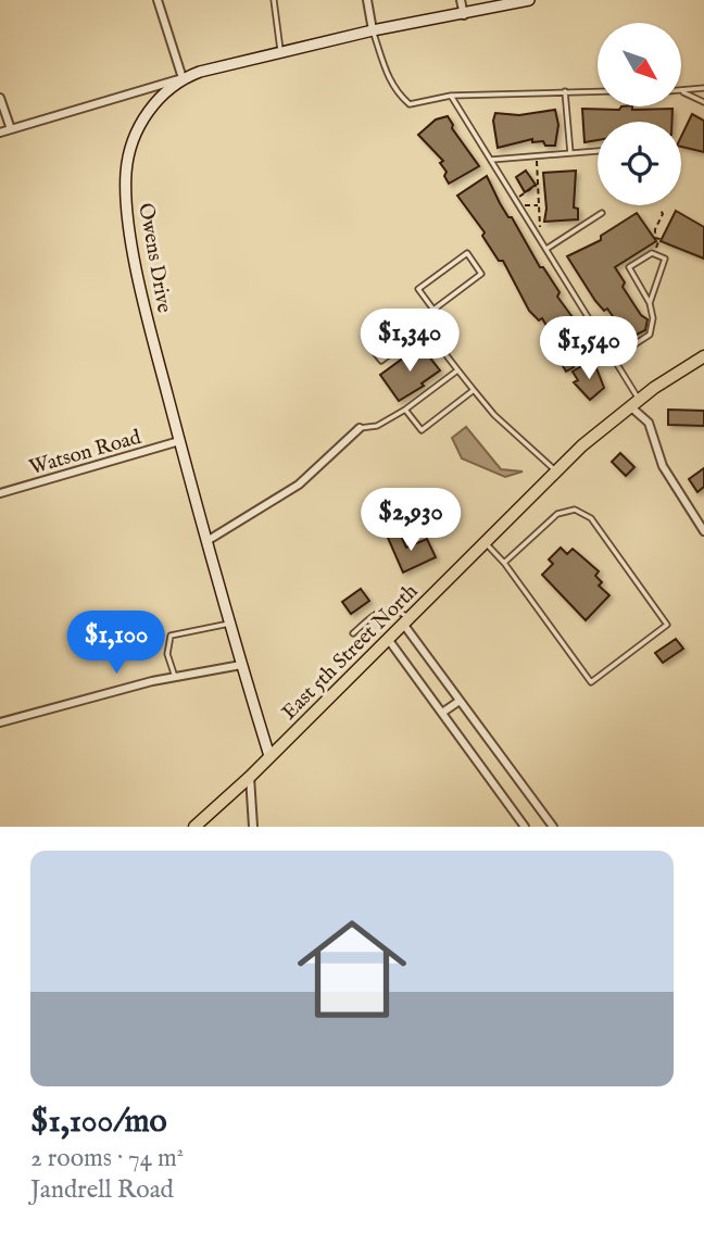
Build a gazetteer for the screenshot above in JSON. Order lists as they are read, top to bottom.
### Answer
{
  "streets": {
    "main road": ["East 5th Street North"],
    "street": ["Owens Drive", "Watson Road"]
  },
  "crossings": [
    ["Owens Drive", "Watson Road"],
    ["Owens Drive", "East 5th Street North"]
  ],
  "north": "bottom right",
  "page": {
    "price": [
      "$1,340",
      "$1,540",
      "$2,930",
      "$1,100"
    ],
    "list": [
      {
        "name": "$1,100/mo",
        "note": "2 rooms · 74 m² · Jandrell Road"
      }
    ]
  }
}
